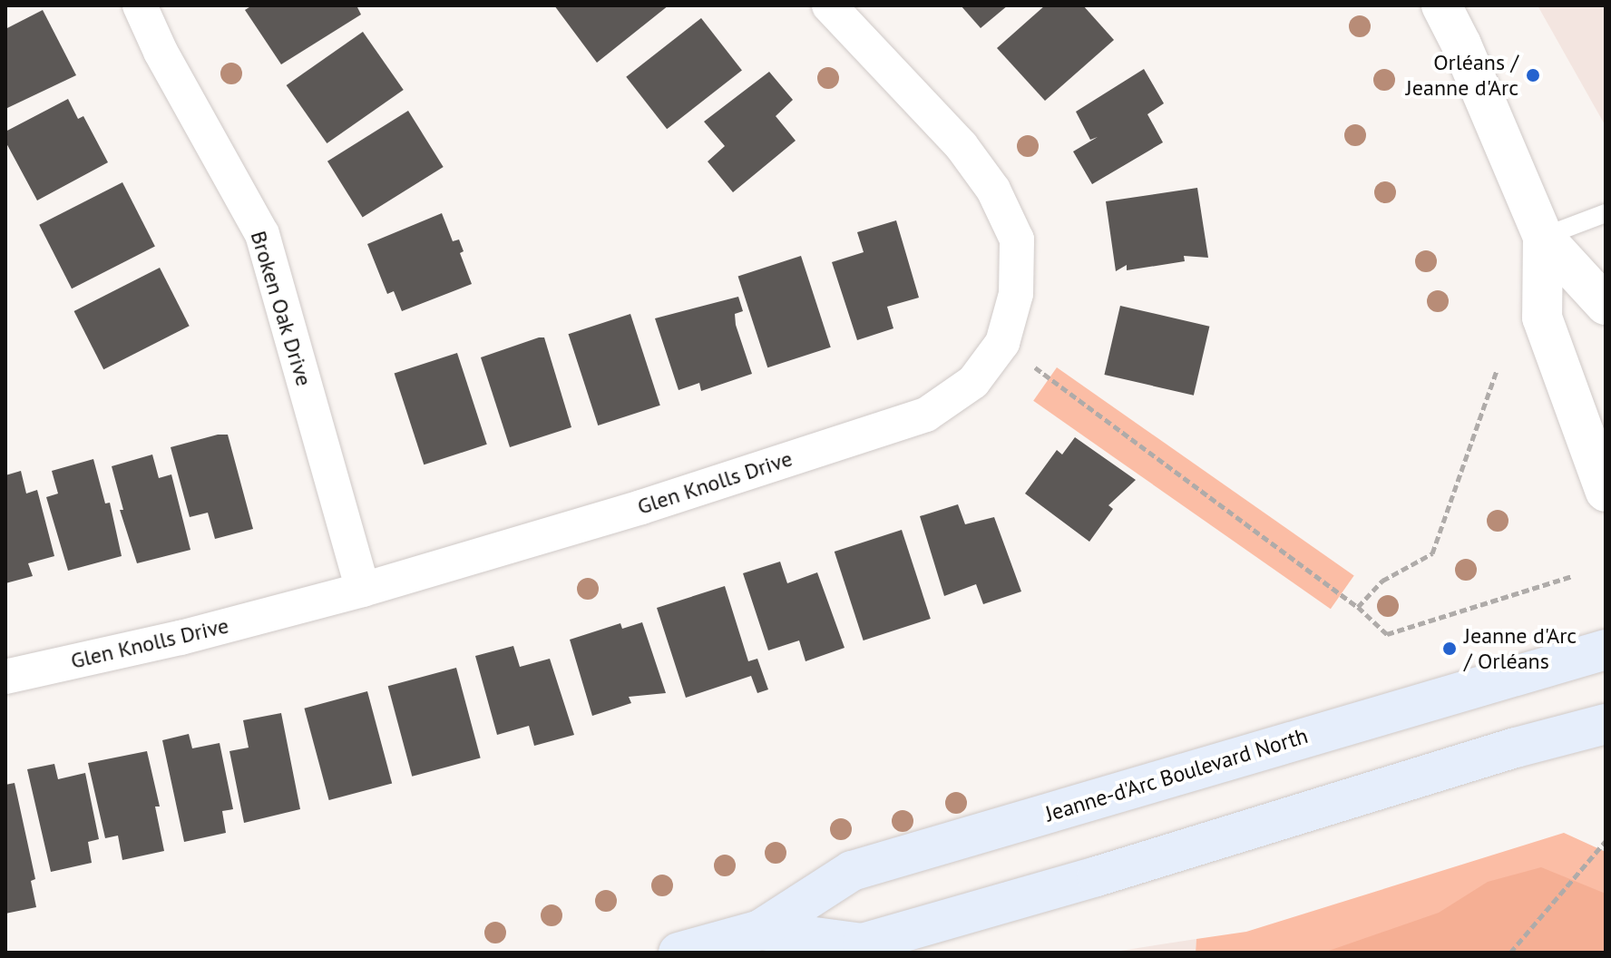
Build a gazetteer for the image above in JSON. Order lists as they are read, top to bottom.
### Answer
{
  "streets": {
    "main road": ["Jeanne-d'Arc Boulevard North"],
    "street": ["Broken Oak Drive", "Glen Knolls Drive"]
  },
  "crossings": [
    ["Broken Oak Drive", "Glen Knolls Drive"]
  ],
  "places": ["Orléans / Jeanne d'Arc", "Jeanne d'Arc / Orléans"]
}
